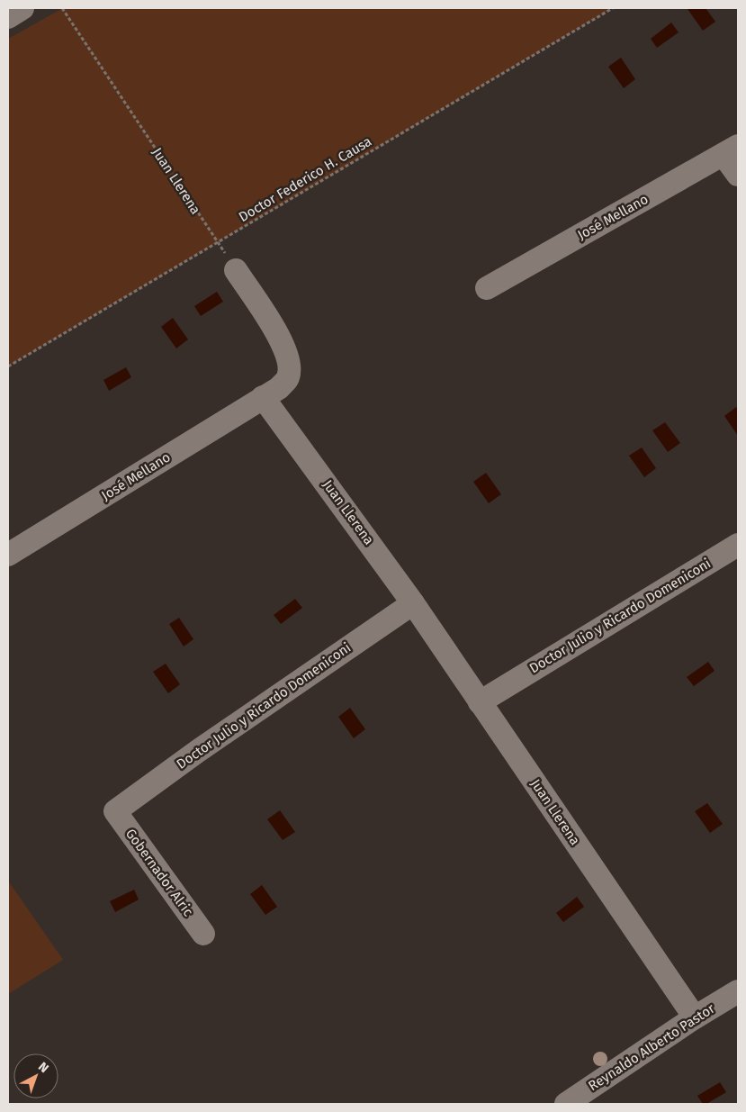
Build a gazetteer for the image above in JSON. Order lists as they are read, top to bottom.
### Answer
{
  "streets": {
    "street": [
      "Juan Llerena",
      "José Mellano",
      "Doctor Julio y Ricardo Domeniconi",
      "Gobernador Alric",
      "Reynaldo Alberto Pastor"
    ],
    "path": ["Doctor Federico H. Causa"]
  },
  "crossings": [
    ["Doctor Federico H. Causa", "Juan Llerena"],
    ["Juan Llerena", "José Mellano"],
    ["Juan Llerena", "Doctor Julio y Ricardo Domeniconi"],
    ["Juan Llerena", "Reynaldo Alberto Pastor"],
    ["Doctor Julio y Ricardo Domeniconi", "Gobernador Alric"]
  ],
  "north": "top right"
}
